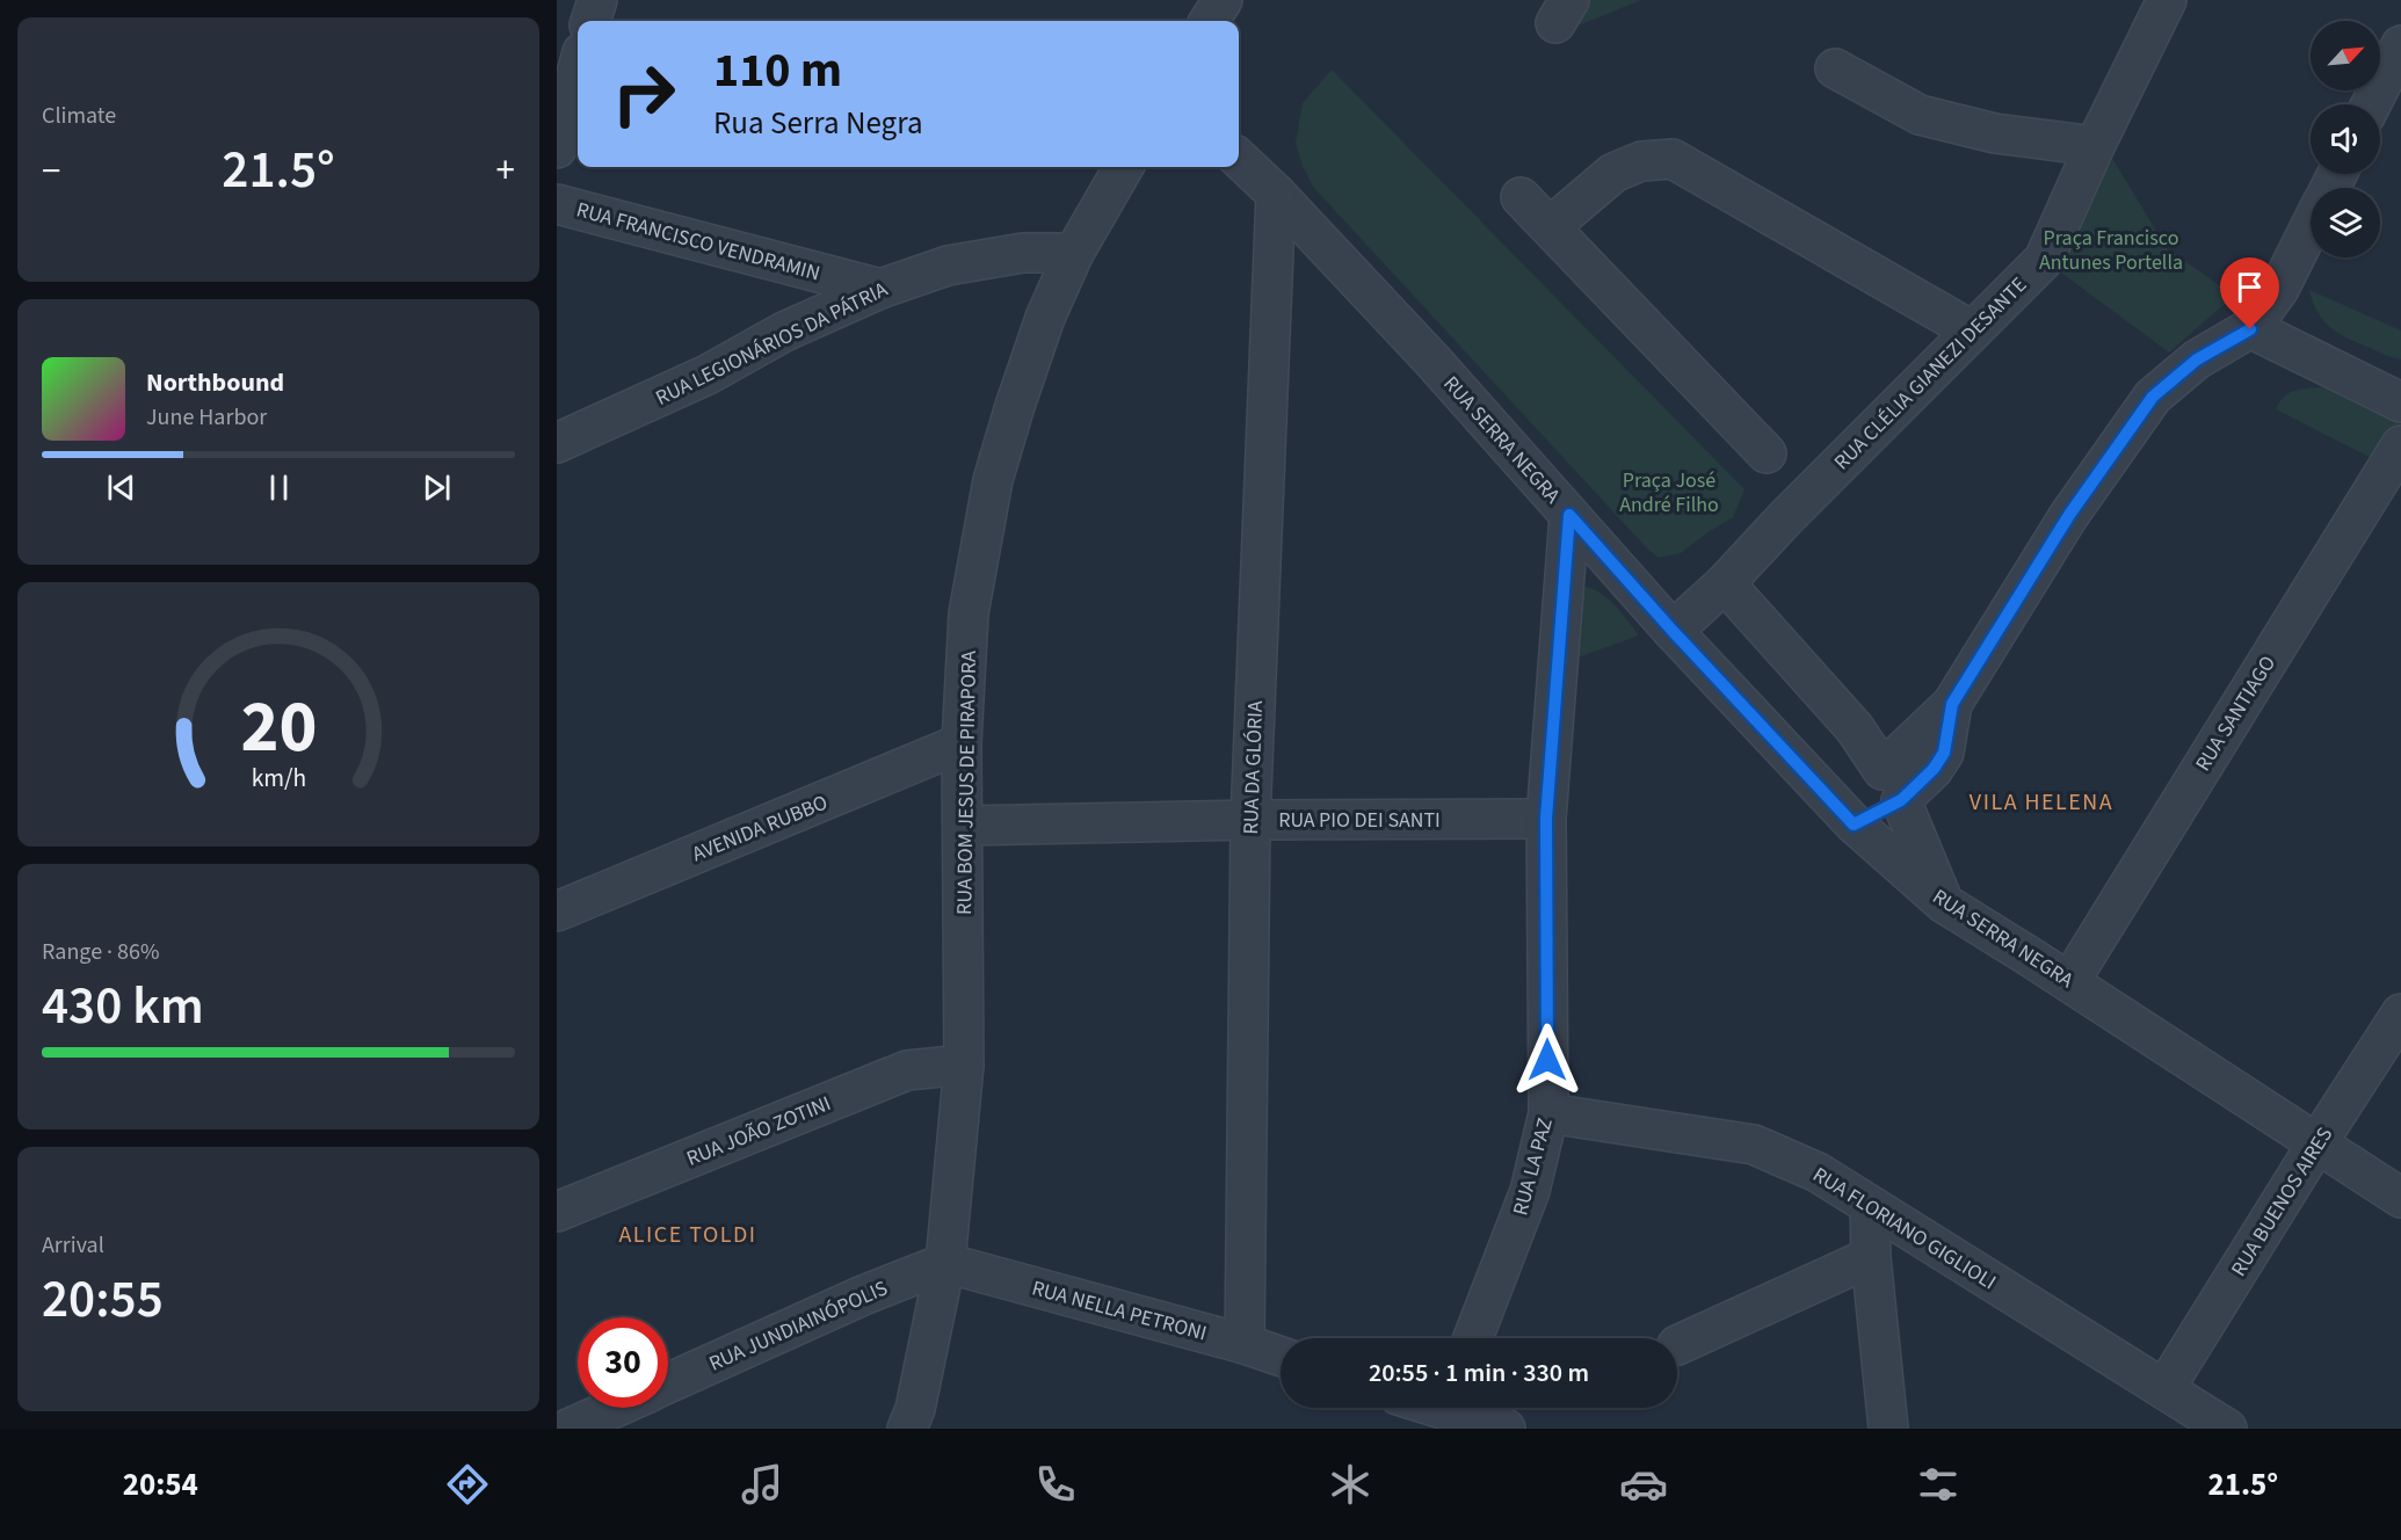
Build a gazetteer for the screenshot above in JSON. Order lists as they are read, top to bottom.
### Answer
{
  "streets": {
    "street": [
      "RUA FRANCISCO VENDRAMIN",
      "RUA LEGIONÁRIOS DA PÁTRIA",
      "RUA CLÉLIA GIANEZI DESANTE",
      "RUA SERRA NEGRA",
      "RUA SANTIAGO",
      "RUA DA GLÓRIA",
      "RUA BOM JESUS DE PIRAPORA",
      "RUA PIO DEI SANTI",
      "AVENIDA RUBBO",
      "RUA JOÃO ZOTINI",
      "RUA LA PAZ",
      "RUA BUENOS AIRES",
      "RUA FLORIANO GIGLIOLI",
      "RUA NELLA PETRONI",
      "RUA JUNDIAINÓPOLIS"
    ]
  },
  "crossings": [
    ["RUA FRANCISCO VENDRAMIN", "RUA LEGIONÁRIOS DA PÁTRIA"],
    ["RUA LEGIONÁRIOS DA PÁTRIA", "RUA BOM JESUS DE PIRAPORA"],
    ["RUA CLÉLIA GIANEZI DESANTE", "RUA SERRA NEGRA"],
    ["RUA SERRA NEGRA", "RUA SANTIAGO"],
    ["RUA SERRA NEGRA", "RUA DA GLÓRIA"],
    ["RUA SERRA NEGRA", "RUA LA PAZ"],
    ["RUA SERRA NEGRA", "RUA BUENOS AIRES"],
    ["RUA DA GLÓRIA", "RUA PIO DEI SANTI"],
    ["RUA DA GLÓRIA", "RUA NELLA PETRONI"],
    ["RUA BOM JESUS DE PIRAPORA", "RUA PIO DEI SANTI"],
    ["RUA BOM JESUS DE PIRAPORA", "AVENIDA RUBBO"],
    ["RUA BOM JESUS DE PIRAPORA", "RUA JOÃO ZOTINI"],
    ["RUA BOM JESUS DE PIRAPORA", "RUA NELLA PETRONI"],
    ["RUA BOM JESUS DE PIRAPORA", "RUA JUNDIAINÓPOLIS"],
    ["RUA PIO DEI SANTI", "RUA LA PAZ"],
    ["RUA LA PAZ", "RUA FLORIANO GIGLIOLI"],
    ["RUA BUENOS AIRES", "RUA FLORIANO GIGLIOLI"],
    ["RUA NELLA PETRONI", "RUA JUNDIAINÓPOLIS"]
  ],
  "districts": ["VILA HELENA", "ALICE TOLDI"],
  "parks": ["Praça Francisco Antunes Portella", "Praça José André Filho"],
  "north": "top right",
  "page": {
    "tile": [
      "Climate",
      ["Range · 86%", "430 km"],
      ["Arrival", "20:55"]
    ],
    "turn": ["110 m", "Rua Serra Negra"],
    "heat": ["−", "21.5°", "+"],
    "song": ["Northbound", "June Harbor"],
    "limit": "30",
    "trip": "20:55 · 1 min · 330 m",
    "tabs": ["20:54", "21.5°"],
    "gauge": ["20", "km/h"]
  }
}
